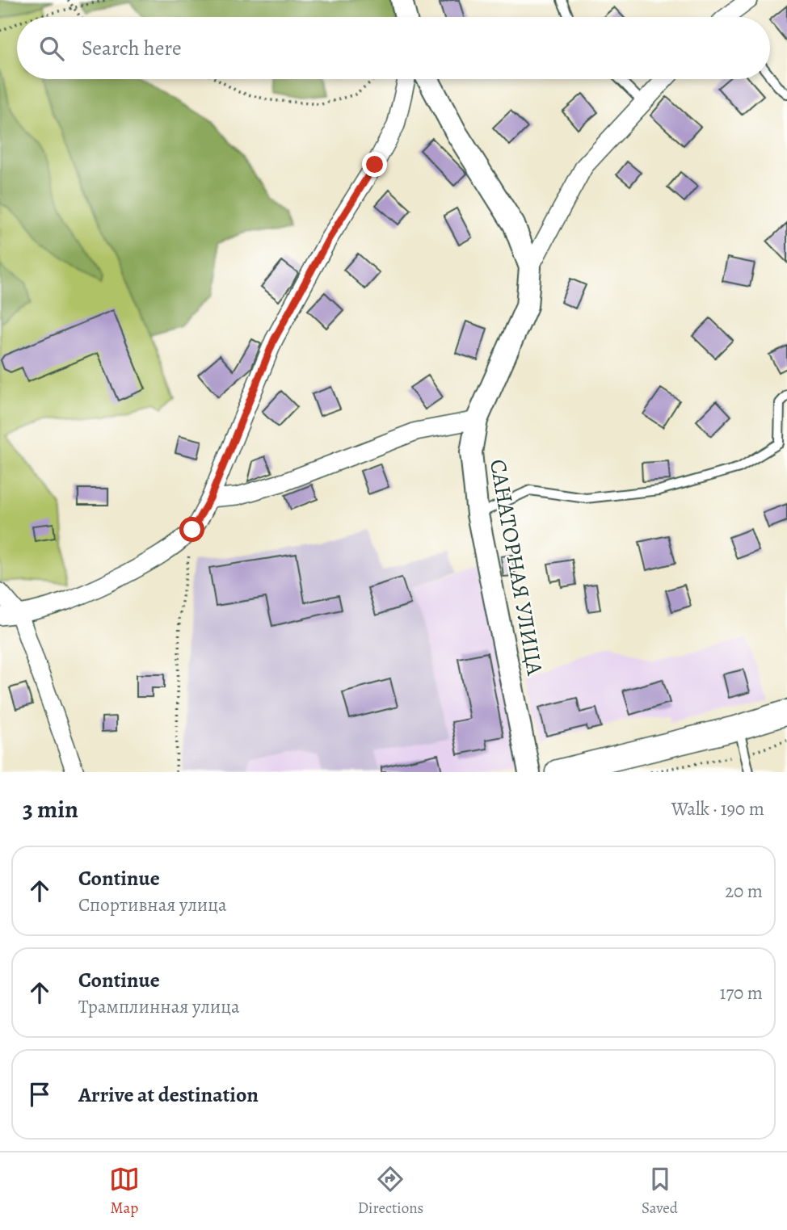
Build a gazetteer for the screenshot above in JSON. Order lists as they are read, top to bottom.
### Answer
{
  "streets": {
    "street": ["САНАТОРНАЯ УЛИЦА"]
  },
  "page": {
    "search": "Search here",
    "heading": ["3 min", "Walk · 190 m"],
    "list": [
      ["Continue", "Спортивная улица", "20 m"],
      ["Continue", "Трамплинная улица", "170 m"],
      "Arrive at destination"
    ],
    "nav": ["Map", "Directions", "Saved"]
  }
}
